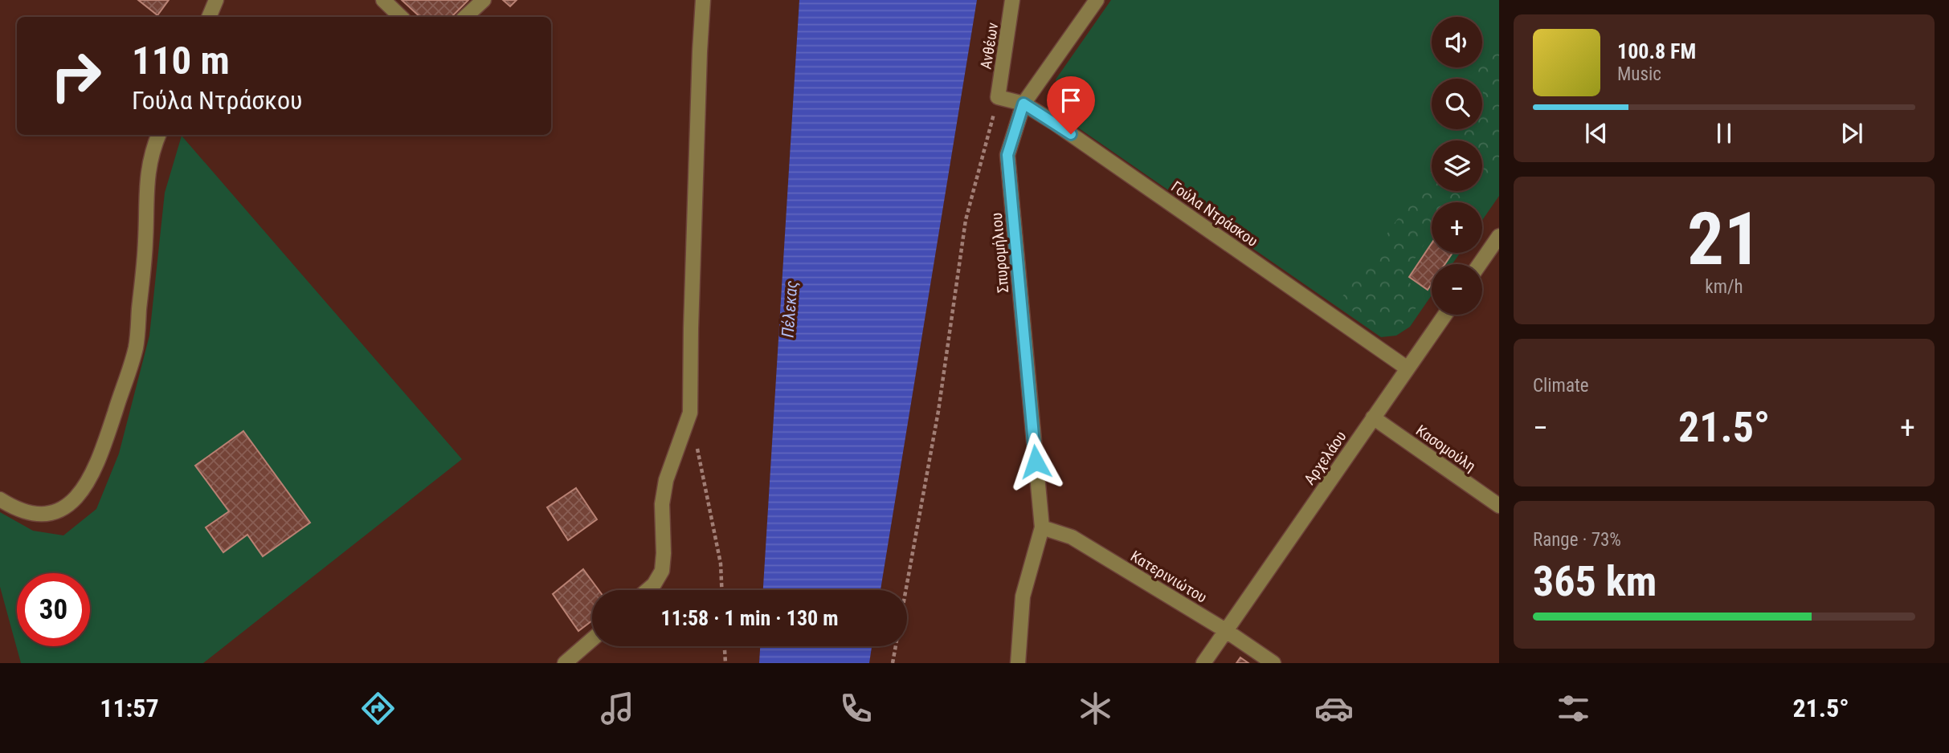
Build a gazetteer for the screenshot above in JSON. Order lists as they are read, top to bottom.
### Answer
{
  "streets": {
    "street": [
      "Ανθέων",
      "Γούλα Ντράσκου",
      "Σπυρομήλιου",
      "Κασομούλη",
      "Αρχελάου",
      "Κατερινιώτου"
    ]
  },
  "crossings": [
    ["Ανθέων", "Γούλα Ντράσκου"],
    ["Γούλα Ντράσκου", "Σπυρομήλιου"],
    ["Γούλα Ντράσκου", "Αρχελάου"],
    ["Σπυρομήλιου", "Κατερινιώτου"],
    ["Κασομούλη", "Αρχελάου"],
    ["Αρχελάου", "Κατερινιώτου"]
  ],
  "water": ["Πέλεκας"],
  "page": {
    "map_buttons": ["+", "−"],
    "turn": ["110 m", "Γούλα Ντράσκου"],
    "song": ["100.8 FM", "Music"],
    "tile": [
      ["21", "km/h"],
      "Climate",
      ["Range · 73%", "365 km"]
    ],
    "heat": ["−", "21.5°", "+"],
    "limit": "30",
    "trip": "11:58 · 1 min · 130 m",
    "tabs": ["11:57", "21.5°"]
  }
}
